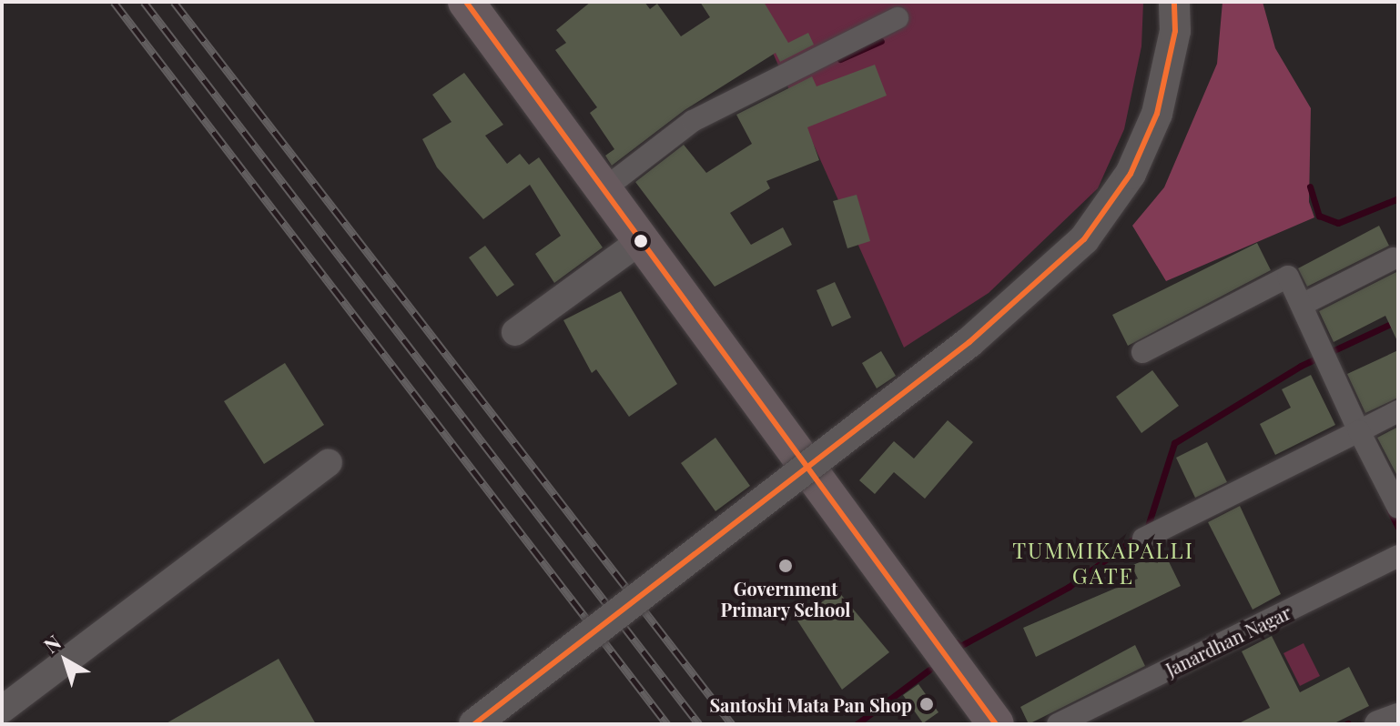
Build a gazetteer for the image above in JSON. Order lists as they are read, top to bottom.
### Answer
{
  "streets": {
    "street": ["Janardhan Nagar"]
  },
  "districts": ["TUMMIKAPALLI GATE"],
  "places": ["Government Primary School", "Santoshi Mata Pan Shop"],
  "north": "top left"
}
